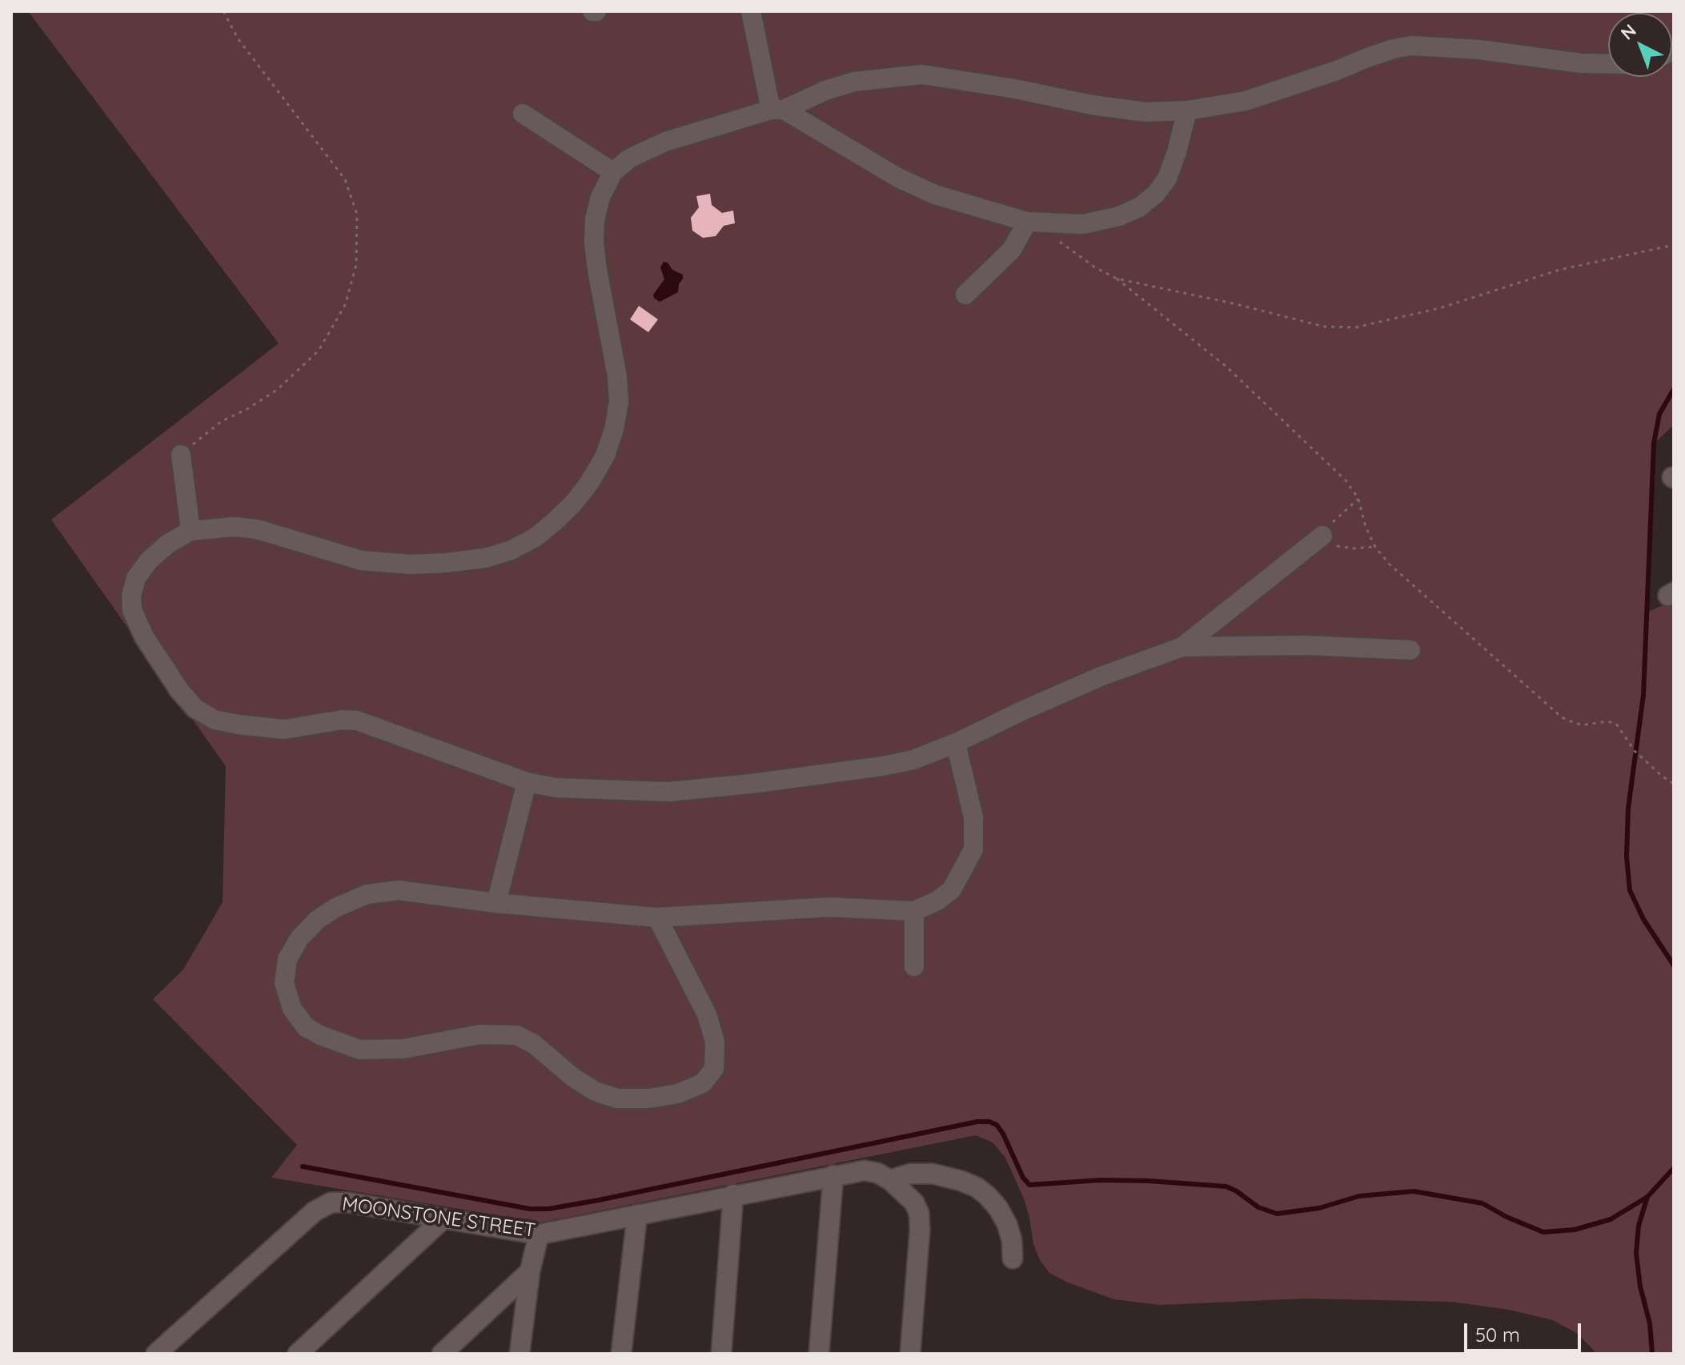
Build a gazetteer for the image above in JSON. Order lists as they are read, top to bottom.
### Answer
{
  "streets": {
    "street": ["MOONSTONE STREET"]
  },
  "scale_bar": "50 m",
  "north": "top left"
}
